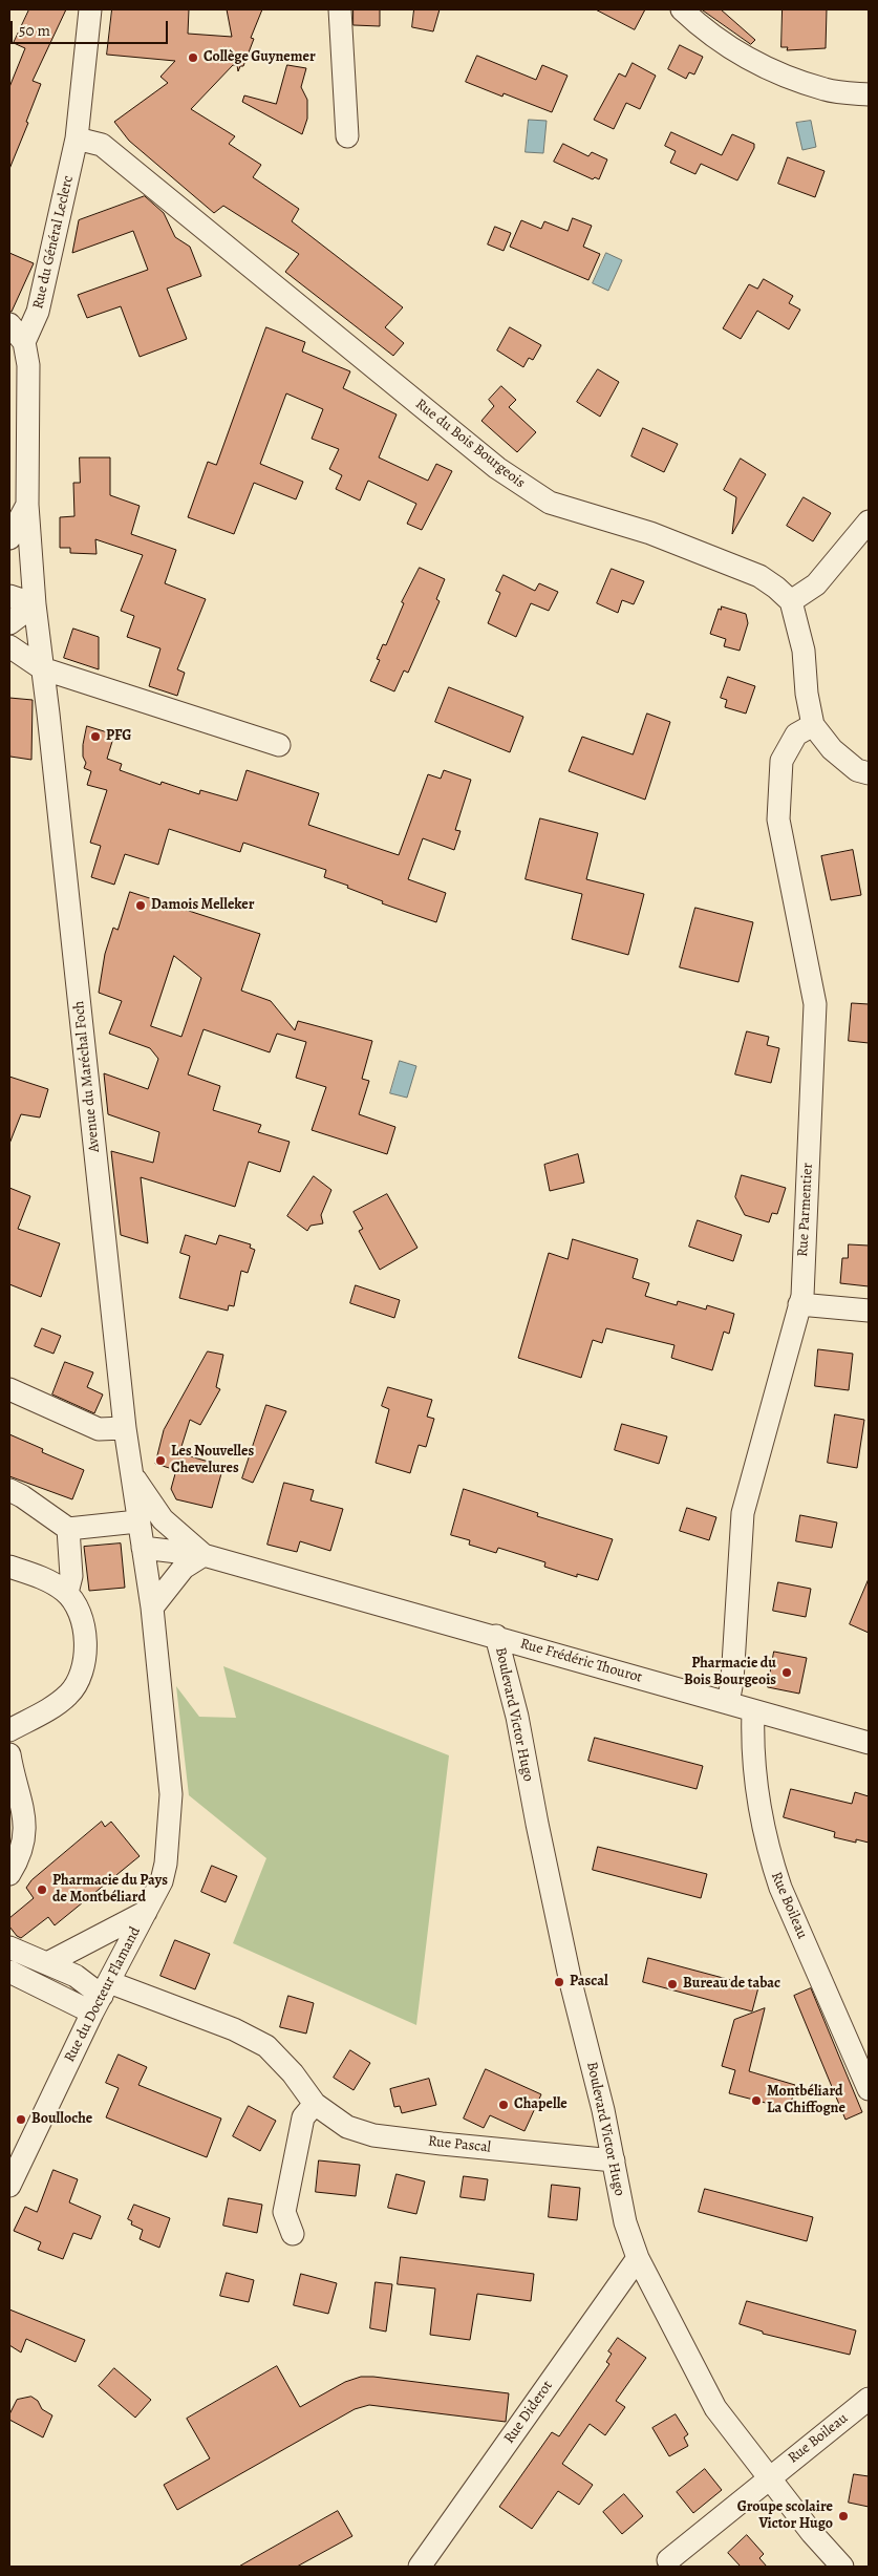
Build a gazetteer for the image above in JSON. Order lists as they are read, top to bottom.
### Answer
{
  "streets": {
    "street": [
      "Rue du Général Leclerc",
      "Rue du Bois Bourgeois",
      "Avenue du Maréchal Foch",
      "Rue Parmentier",
      "Rue Frédéric Thourot",
      "Boulevard Victor Hugo",
      "Rue Boileau",
      "Rue du Docteur Flamand",
      "Rue Pascal",
      "Rue Diderot"
    ]
  },
  "crossings": [
    ["Rue du Général Leclerc", "Rue du Bois Bourgeois"],
    ["Avenue du Maréchal Foch", "Rue Frédéric Thourot"],
    ["Avenue du Maréchal Foch", "Rue du Docteur Flamand"],
    ["Rue Parmentier", "Rue Frédéric Thourot"],
    ["Rue Frédéric Thourot", "Boulevard Victor Hugo"],
    ["Rue Frédéric Thourot", "Rue Boileau"],
    ["Rue Frédéric Thourot", "Rue du Docteur Flamand"],
    ["Boulevard Victor Hugo", "Rue Boileau"],
    ["Boulevard Victor Hugo", "Rue Pascal"],
    ["Boulevard Victor Hugo", "Rue Diderot"],
    ["Rue du Docteur Flamand", "Rue Pascal"]
  ],
  "places": [
    "Collège Guynemer",
    "PFG",
    "Damois Melleker",
    "Les Nouvelles Chevelures",
    "Pharmacie du Bois Bourgeois",
    "Pharmacie du Pays de Montbéliard",
    "Pascal",
    "Bureau de tabac",
    "Montbéliard La Chiffogne",
    "Chapelle",
    "Boulloche",
    "Groupe scolaire Victor Hugo"
  ],
  "scale_bar": "50 m"
}
